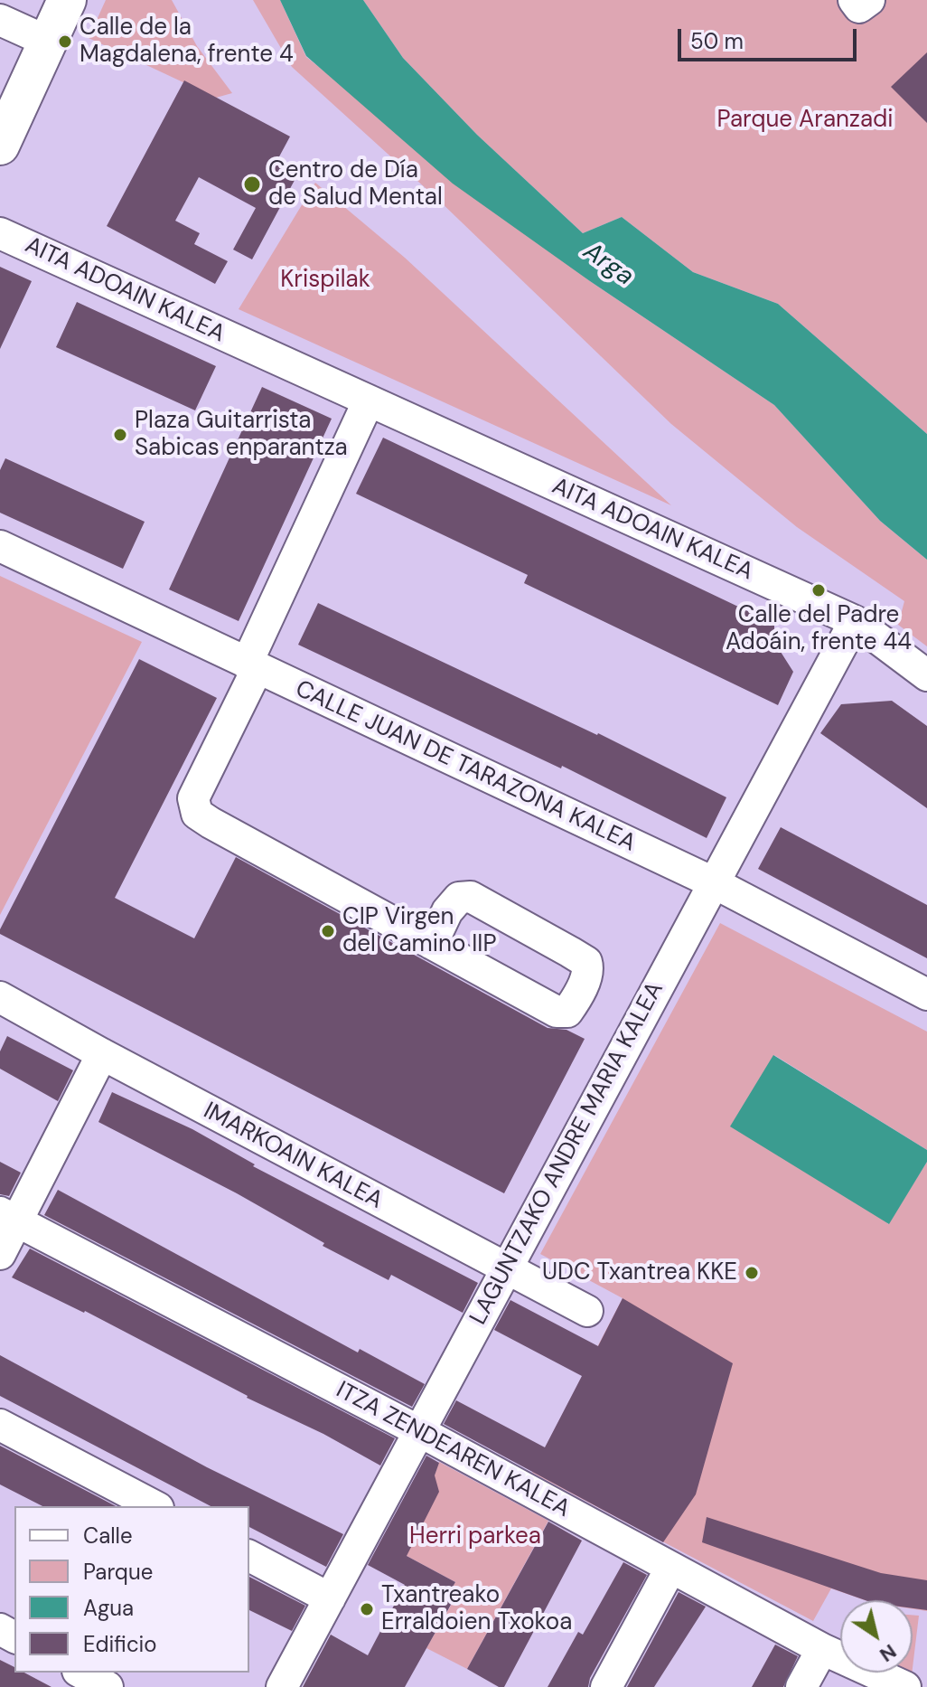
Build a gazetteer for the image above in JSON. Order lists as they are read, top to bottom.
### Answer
{
  "streets": {
    "street": [
      "AITA ADOAIN KALEA",
      "CALLE JUAN DE TARAZONA KALEA",
      "LAGUNTZAKO ANDRE MARIA KALEA",
      "IMARKOAIN KALEA",
      "ITZA ZENDEAREN KALEA"
    ]
  },
  "crossings": [
    ["AITA ADOAIN KALEA", "LAGUNTZAKO ANDRE MARIA KALEA"],
    ["CALLE JUAN DE TARAZONA KALEA", "LAGUNTZAKO ANDRE MARIA KALEA"],
    ["LAGUNTZAKO ANDRE MARIA KALEA", "IMARKOAIN KALEA"],
    ["LAGUNTZAKO ANDRE MARIA KALEA", "ITZA ZENDEAREN KALEA"]
  ],
  "water": ["Arga"],
  "parks": ["Parque Aranzadi", "Krispilak", "Herri parkea"],
  "places": [
    "Calle de la Magdalena, frente 4",
    "Centro de Día de Salud Mental",
    "Plaza Guitarrista Sabicas enparantza",
    "Calle del Padre Adoáin, frente 44",
    "CIP Virgen del Camino IIP",
    "UDC Txantrea KKE",
    "Txantreako Erraldoien Txokoa"
  ],
  "legend": [
    "Calle",
    "Parque",
    "Agua",
    "Edificio"
  ],
  "scale_bar": "50 m",
  "north": "bottom right"
}
